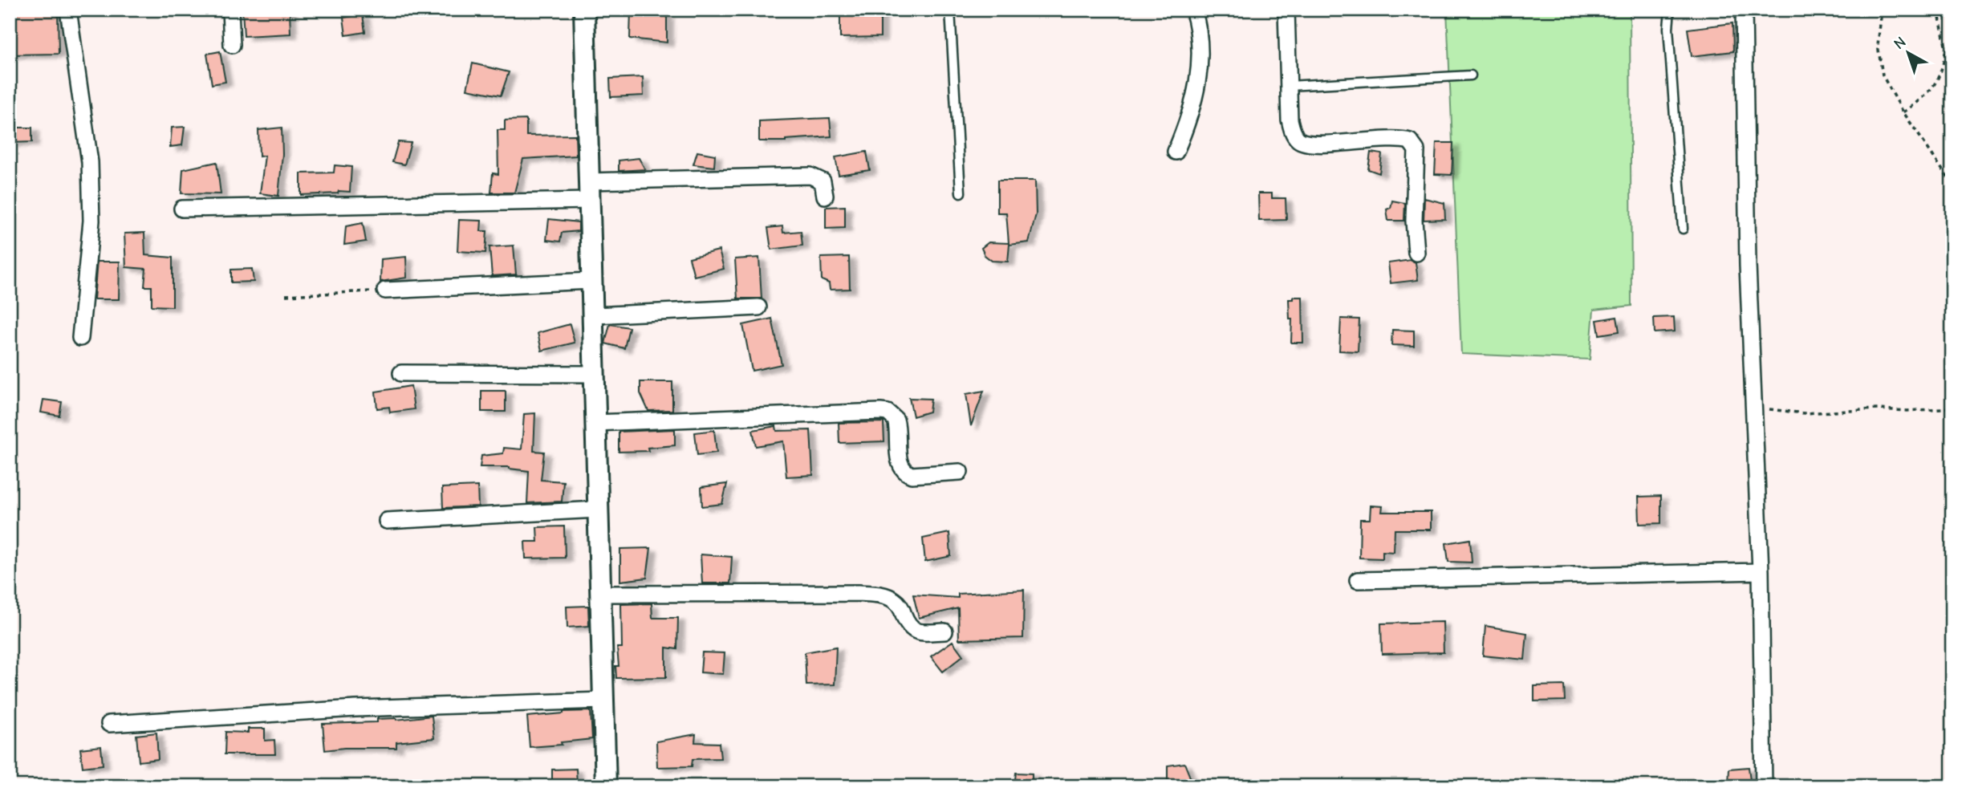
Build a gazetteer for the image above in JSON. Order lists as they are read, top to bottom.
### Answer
{
  "north": "top left"
}
